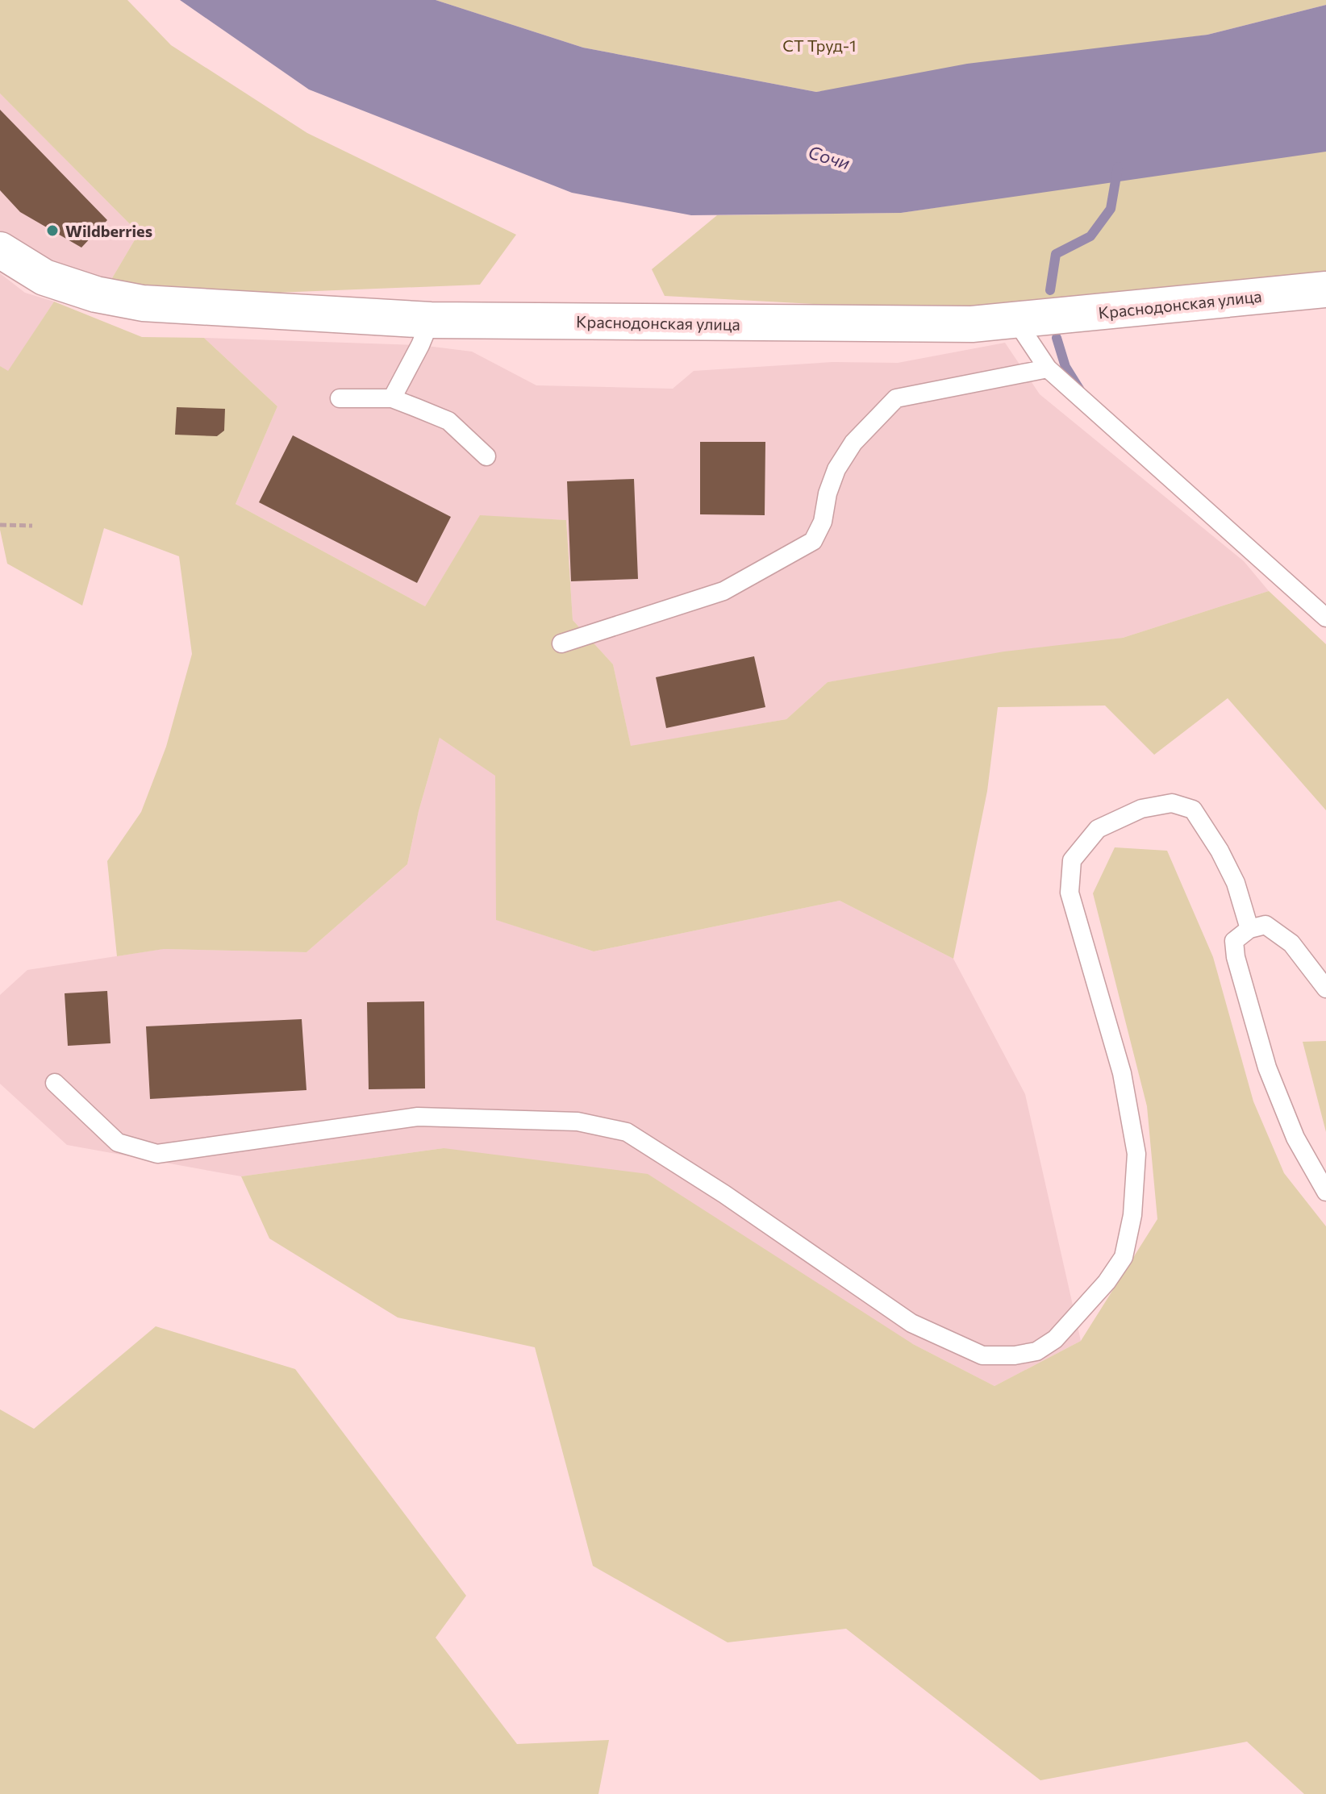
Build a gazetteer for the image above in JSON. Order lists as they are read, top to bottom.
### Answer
{
  "streets": {
    "street": ["Краснодонская улица"]
  },
  "water": ["Сочи"],
  "parks": ["СТ Труд-1"],
  "places": ["Wildberries"]
}
